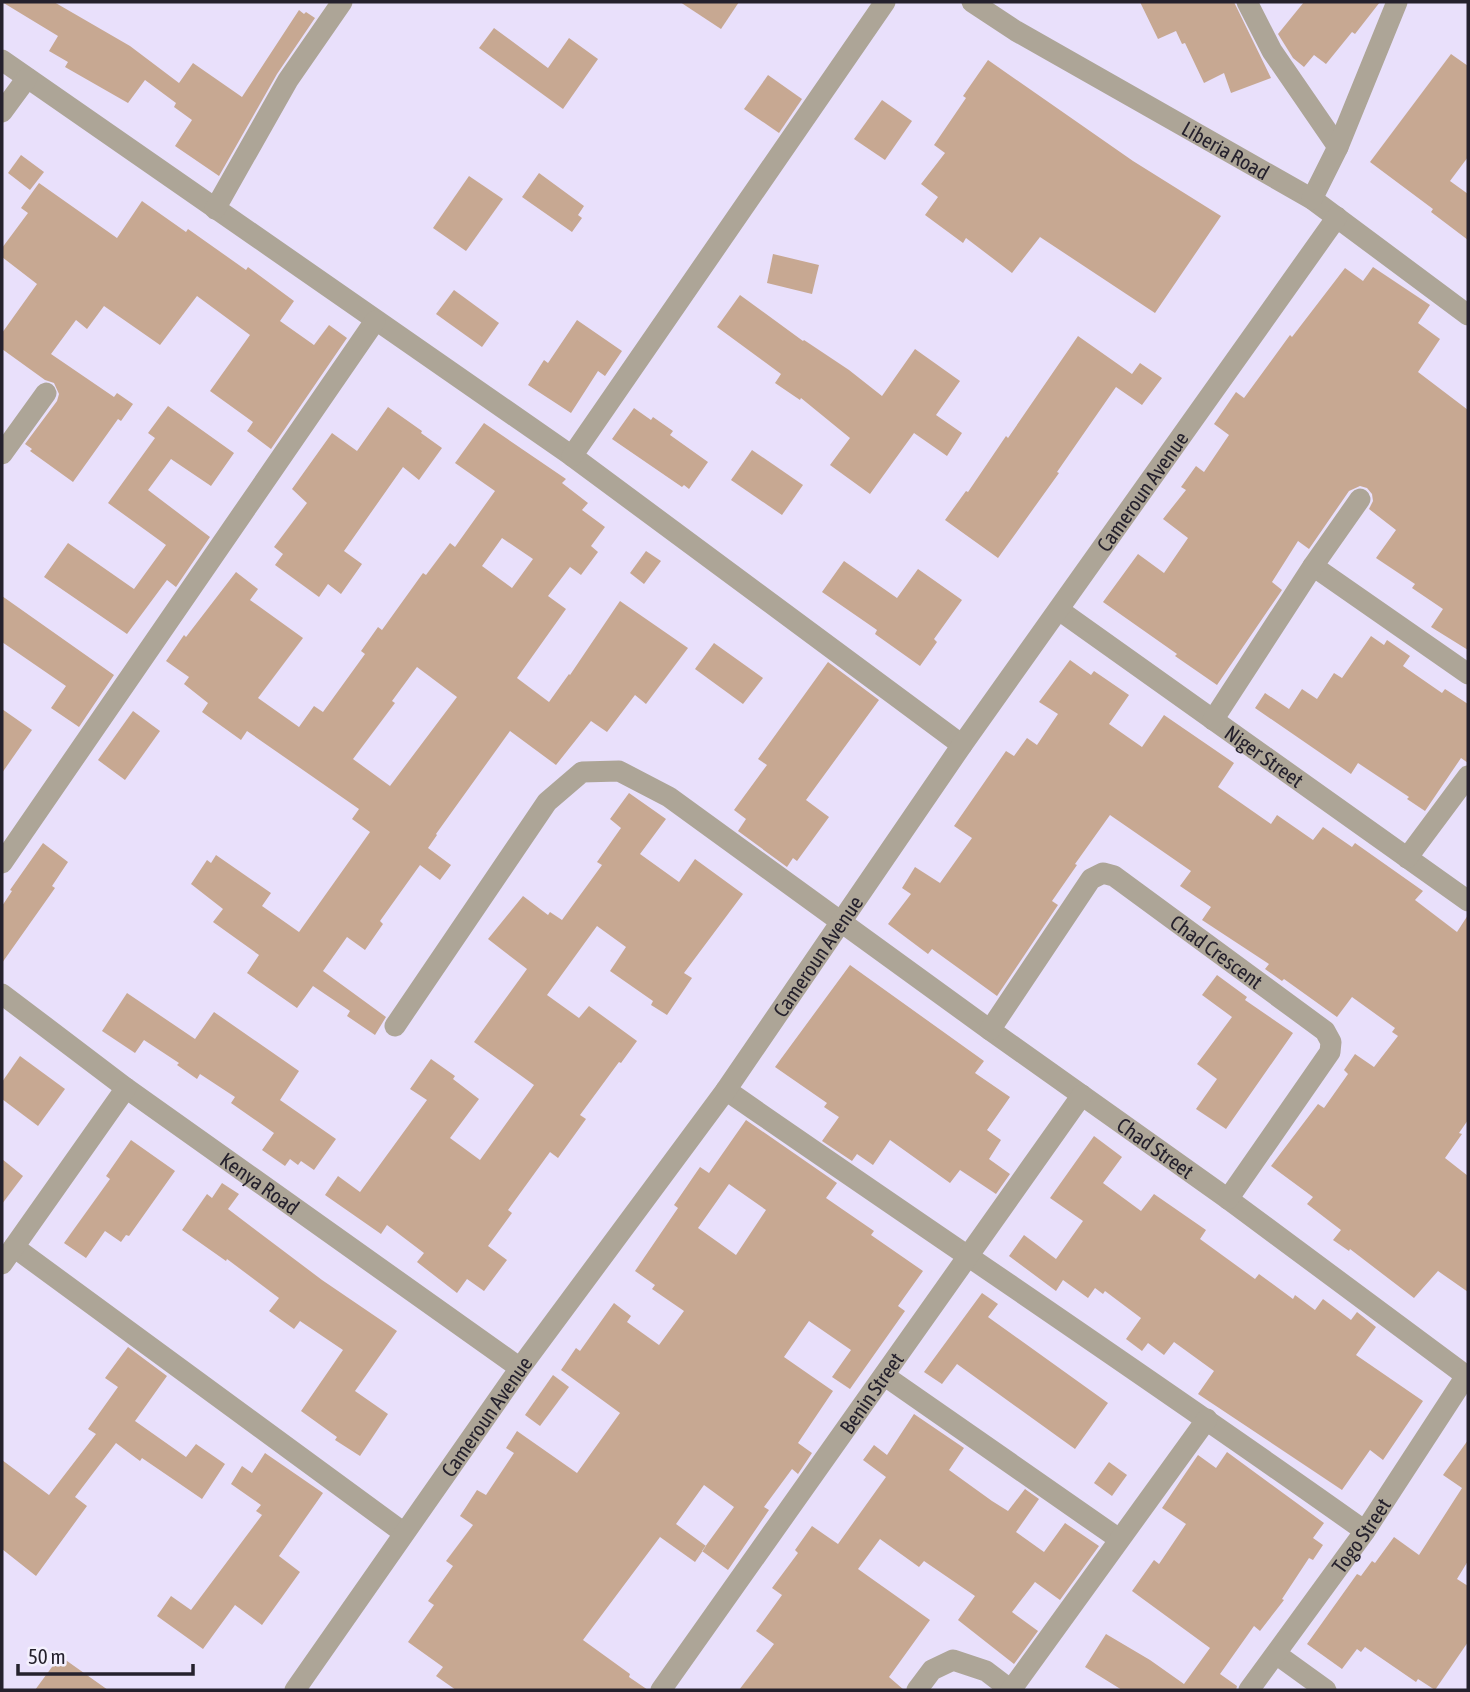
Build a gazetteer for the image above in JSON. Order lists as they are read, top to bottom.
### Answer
{
  "streets": {
    "street": [
      "Liberia Road",
      "Cameroun Avenue",
      "Niger Street",
      "Chad Crescent",
      "Chad Street",
      "Kenya Road",
      "Benin Street",
      "Togo Street"
    ]
  },
  "crossings": [
    ["Liberia Road", "Cameroun Avenue"],
    ["Cameroun Avenue", "Niger Street"],
    ["Cameroun Avenue", "Chad Street"],
    ["Cameroun Avenue", "Kenya Road"],
    ["Chad Crescent", "Chad Street"],
    ["Chad Street", "Benin Street"],
    ["Chad Street", "Togo Street"]
  ],
  "scale_bar": "50 m"
}
